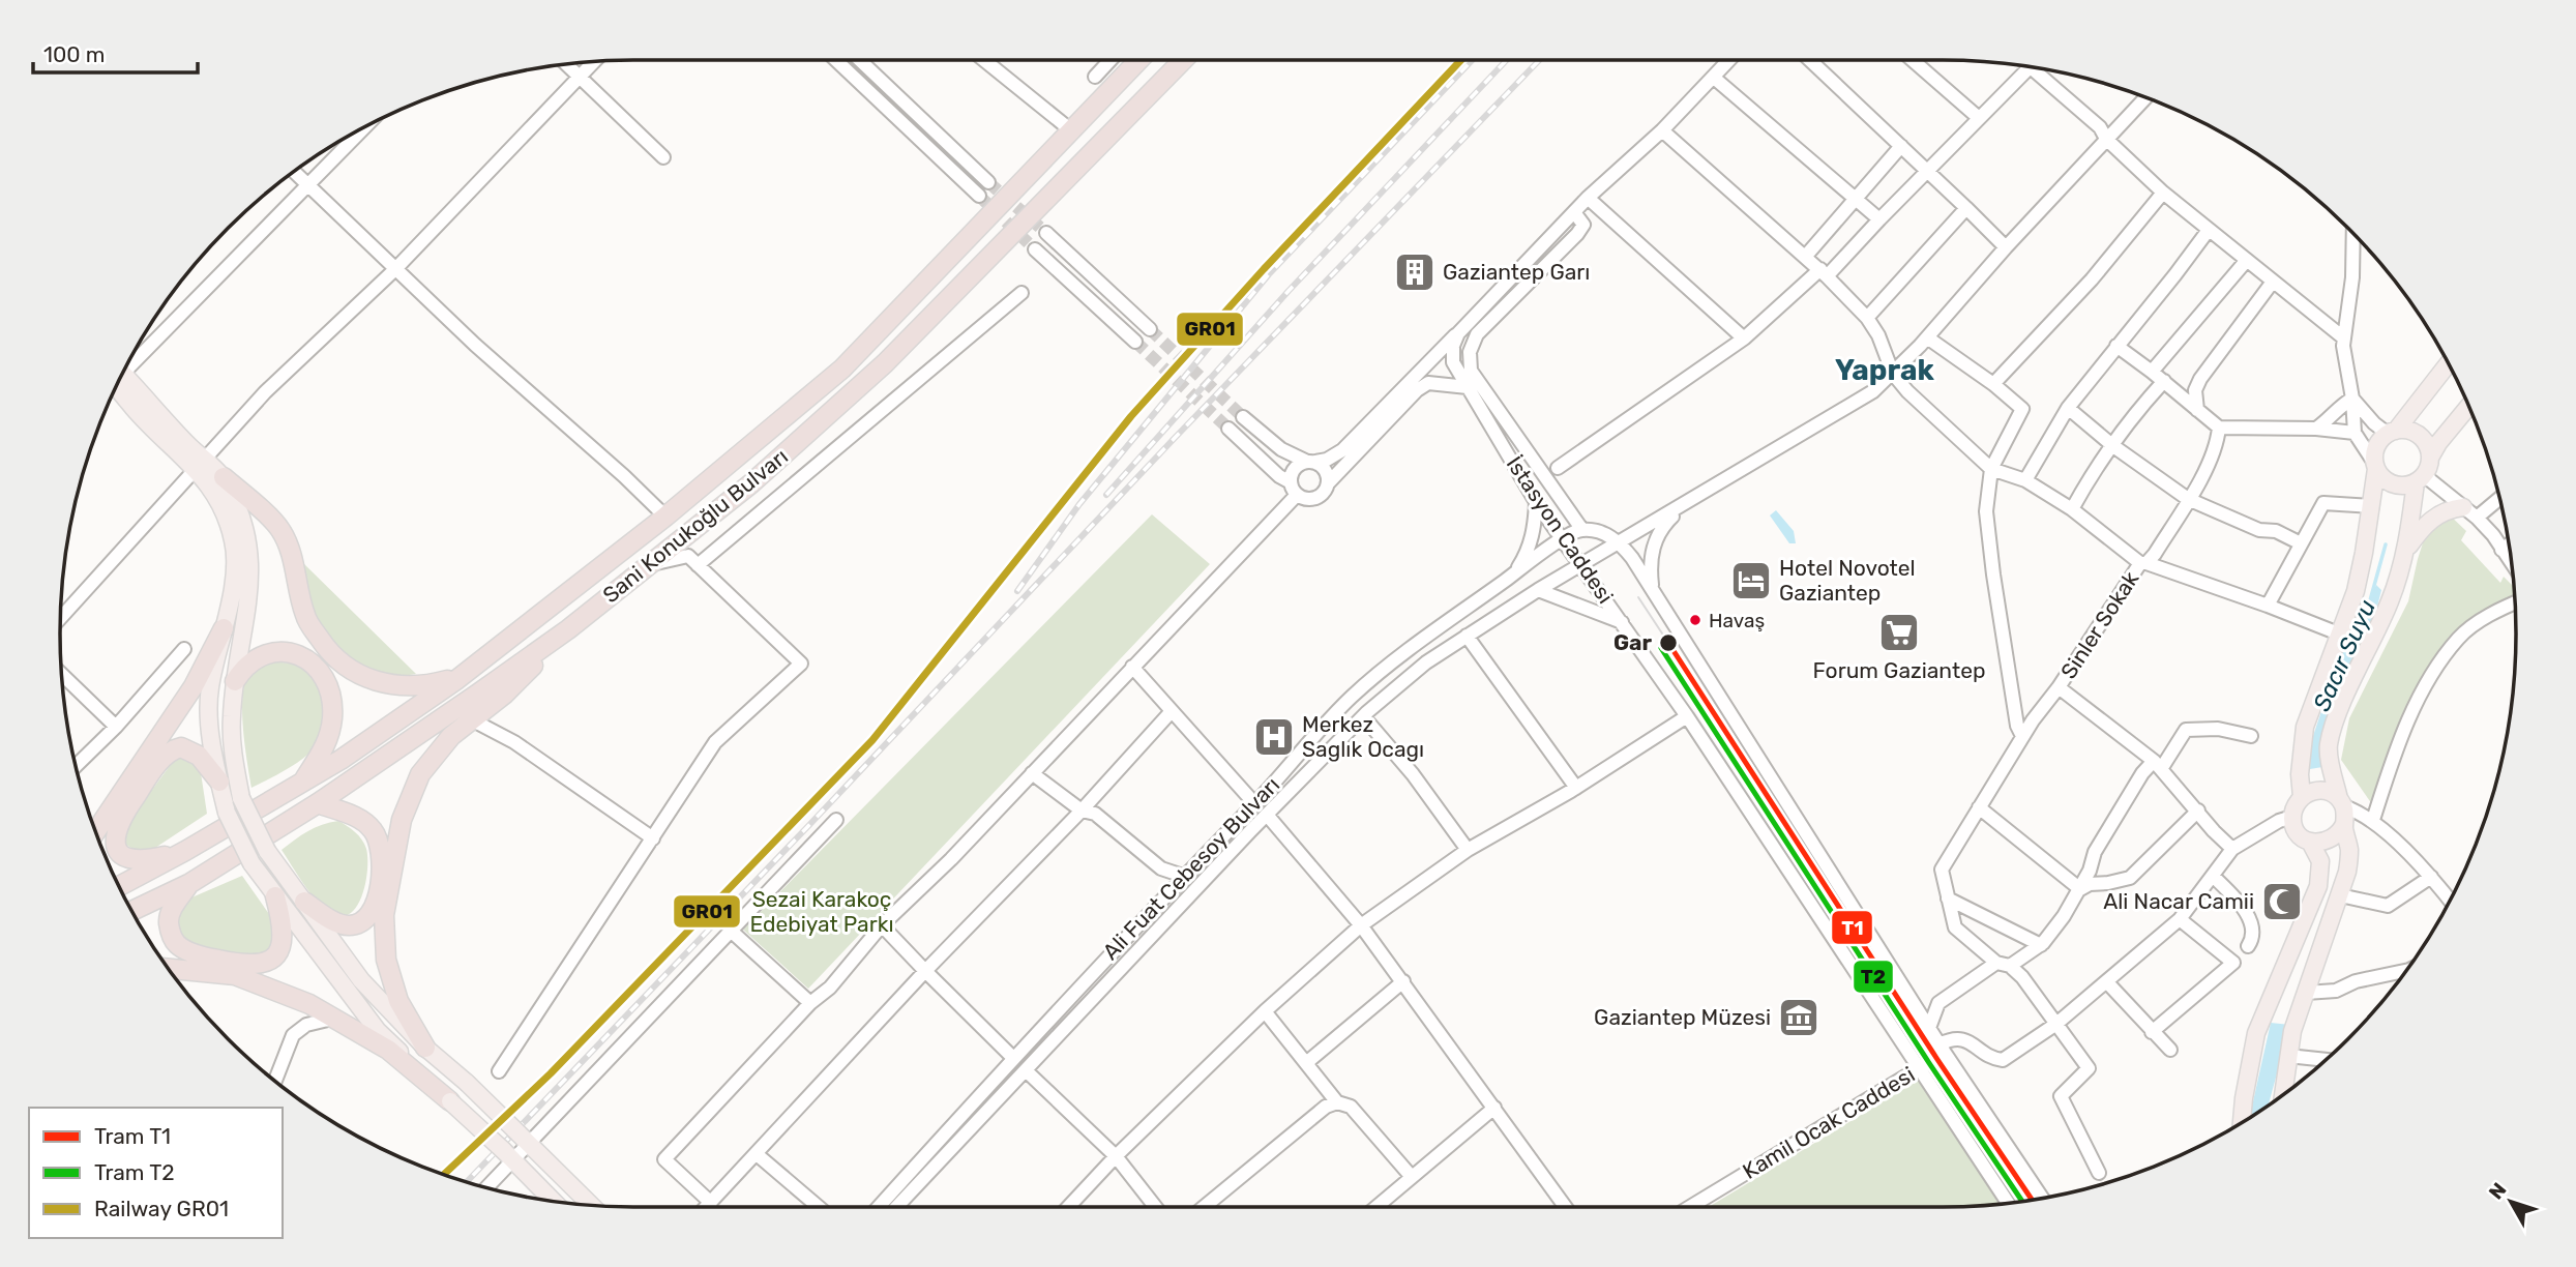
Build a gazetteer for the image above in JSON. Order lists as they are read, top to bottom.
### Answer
{
  "streets": {
    "highway": ["Sani Konukoğlu Bulvarı"],
    "street": [
      "İstasyon Caddesi",
      "Sinler Sokak",
      "Ali Fuat Cebesoy Bulvarı",
      "Kamil Ocak Caddesi"
    ]
  },
  "crossings": [
    ["İstasyon Caddesi", "Ali Fuat Cebesoy Bulvarı"],
    ["İstasyon Caddesi", "Kamil Ocak Caddesi"]
  ],
  "districts": ["Yaprak"],
  "water": ["Sacır Suyu"],
  "parks": ["Sezai Karakoç Edebiyat Parkı"],
  "places": {
    "building": ["Gaziantep Garı"],
    "hotel": ["Hotel Novotel Gaziantep"],
    "other": ["Havaş", "Gar"],
    "supermarket": ["Forum Gaziantep"],
    "hospital": ["Merkez Saglık Ocagı"],
    "mosque": ["Ali Nacar Camii"],
    "museum": ["Gaziantep Müzesi"]
  },
  "lines": ["rail line GR01", "tram line T1", "tram line T2"],
  "legend": ["Tram T1", "Tram T2", "Railway GR01"],
  "scale_bar": "100 m",
  "north": "top left"
}
